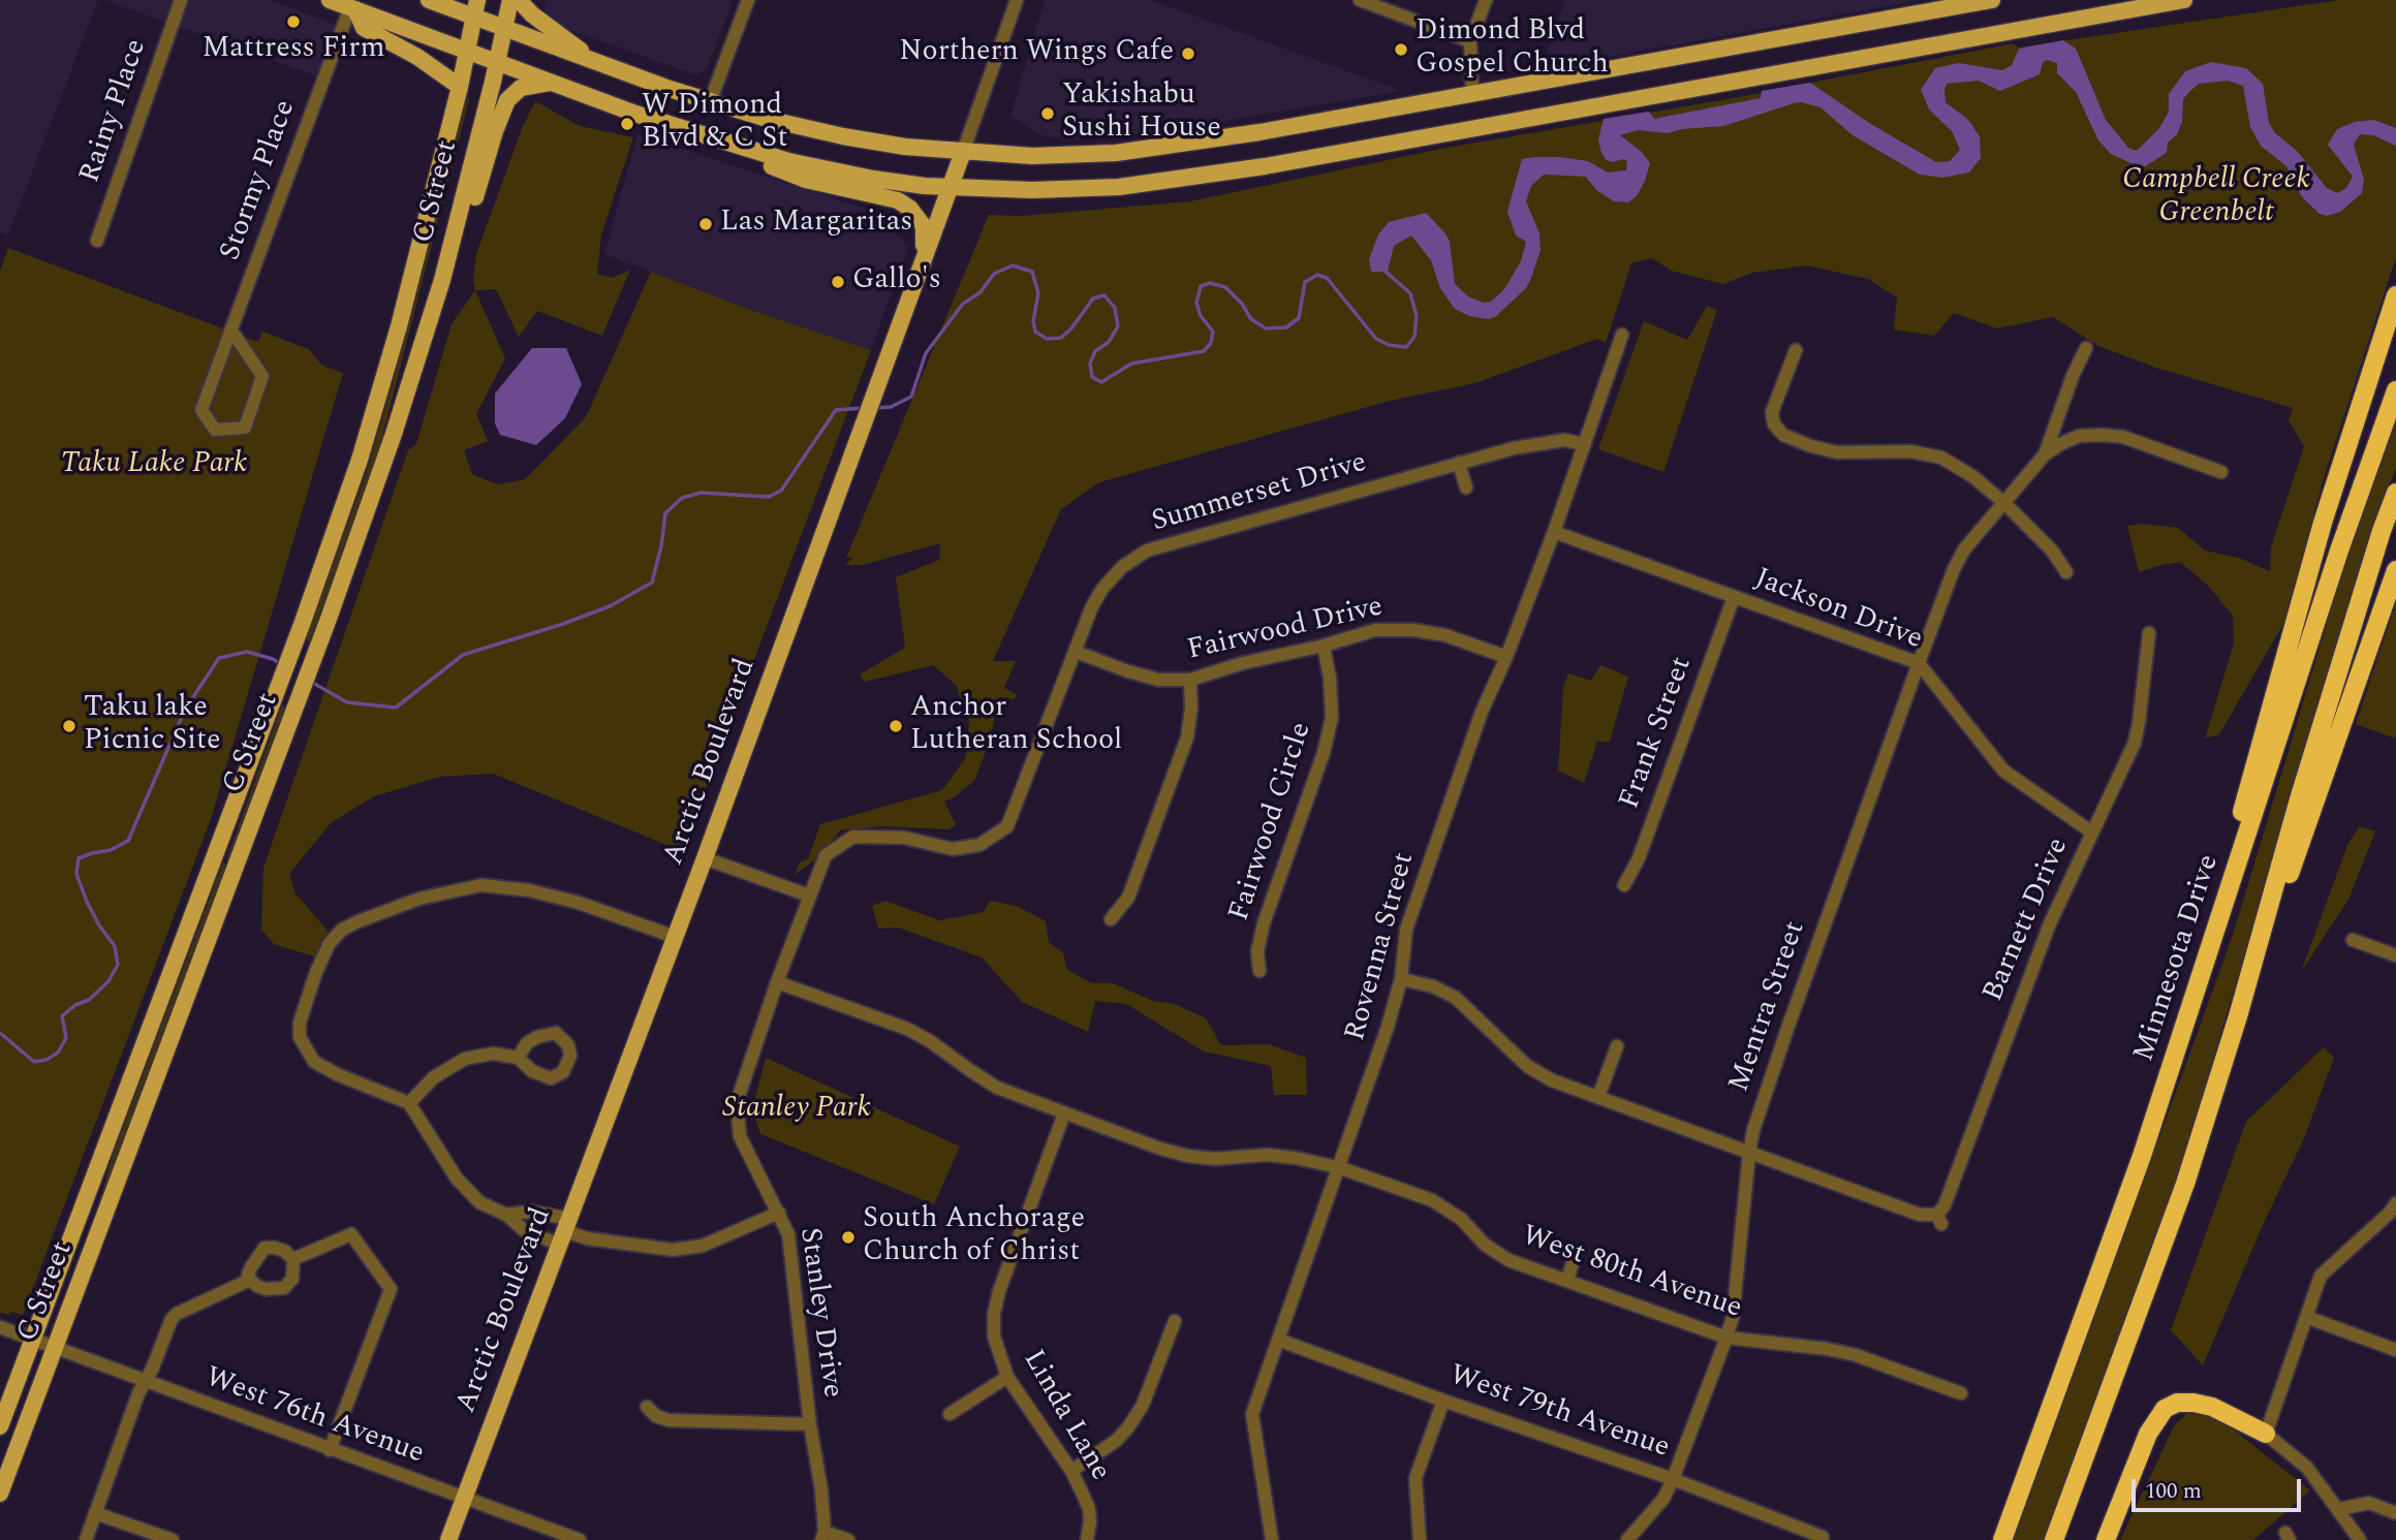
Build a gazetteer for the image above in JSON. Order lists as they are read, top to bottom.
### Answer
{
  "streets": {
    "highway": ["Minnesota Drive"],
    "main road": ["C Street", "Arctic Boulevard"],
    "street": [
      "Rainy Place",
      "Stormy Place",
      "Summerset Drive",
      "Jackson Drive",
      "Fairwood Drive",
      "Frank Street",
      "Fairwood Circle",
      "Barnett Drive",
      "Rovenna Street",
      "Mentra Street",
      "West 80th Avenue",
      "Stanley Drive",
      "West 79th Avenue",
      "Linda Lane",
      "West 76th Avenue"
    ]
  },
  "crossings": [
    ["C Street", "West 76th Avenue"],
    ["Summerset Drive", "Fairwood Drive"],
    ["Summerset Drive", "Rovenna Street"],
    ["Summerset Drive", "Stanley Drive"],
    ["Jackson Drive", "Frank Street"],
    ["Jackson Drive", "Barnett Drive"],
    ["Jackson Drive", "Rovenna Street"],
    ["Jackson Drive", "Mentra Street"],
    ["Fairwood Drive", "Fairwood Circle"],
    ["Fairwood Drive", "Rovenna Street"],
    ["Arctic Boulevard", "West 76th Avenue"],
    ["Barnett Drive", "Mentra Street"],
    ["Rovenna Street", "West 80th Avenue"],
    ["Rovenna Street", "West 79th Avenue"],
    ["Mentra Street", "West 80th Avenue"],
    ["Mentra Street", "West 79th Avenue"],
    ["West 80th Avenue", "Stanley Drive"],
    ["West 80th Avenue", "Linda Lane"]
  ],
  "parks": ["Campbell Creek Greenbelt", "Taku Lake Park", "Stanley Park"],
  "places": [
    "Mattress Firm",
    "Dimond Blvd Gospel Church",
    "Northern Wings Cafe",
    "Yakishabu Sushi House",
    "W Dimond Blvd & C St",
    "Las Margaritas",
    "Gallo's",
    "Taku lake Picnic Site",
    "Anchor Lutheran School",
    "South Anchorage Church of Christ"
  ],
  "scale_bar": "100 m"
}
